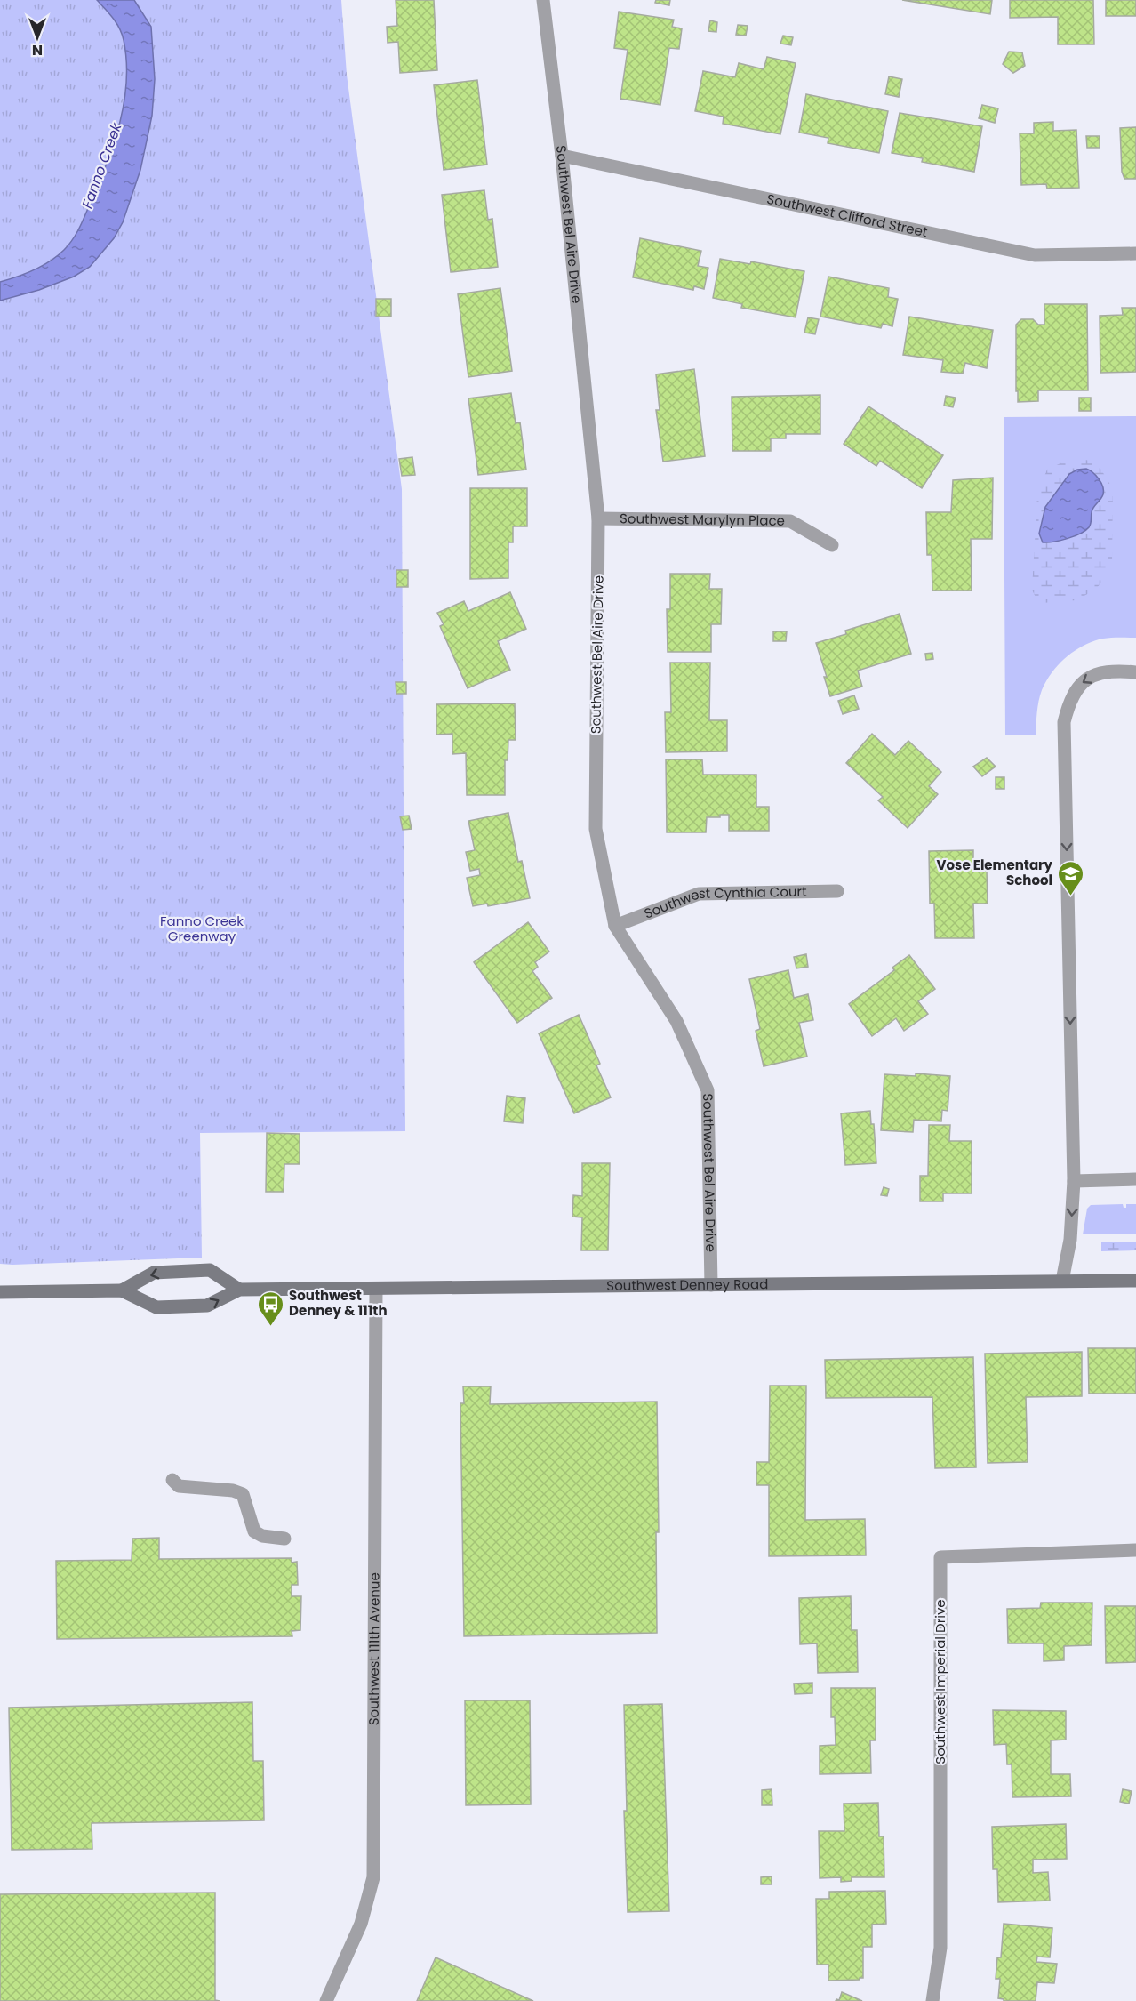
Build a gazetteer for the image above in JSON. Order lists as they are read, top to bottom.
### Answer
{
  "streets": {
    "street": [
      "Southwest Clifford Street",
      "Southwest Bel Aire Drive",
      "Southwest Marylyn Place",
      "Southwest Cynthia Court",
      "Southwest Denney Road",
      "Southwest 111th Avenue",
      "Southwest Imperial Drive"
    ]
  },
  "crossings": [
    ["Southwest Clifford Street", "Southwest Bel Aire Drive"],
    ["Southwest Bel Aire Drive", "Southwest Marylyn Place"],
    ["Southwest Bel Aire Drive", "Southwest Cynthia Court"],
    ["Southwest Bel Aire Drive", "Southwest Denney Road"],
    ["Southwest Denney Road", "Southwest 111th Avenue"]
  ],
  "water": ["Fanno Creek"],
  "parks": ["Fanno Creek Greenway"],
  "places": {
    "school or university": ["Vose Elementary School"],
    "bus stop": ["Southwest Denney & 111th"]
  },
  "north": "bottom"
}
